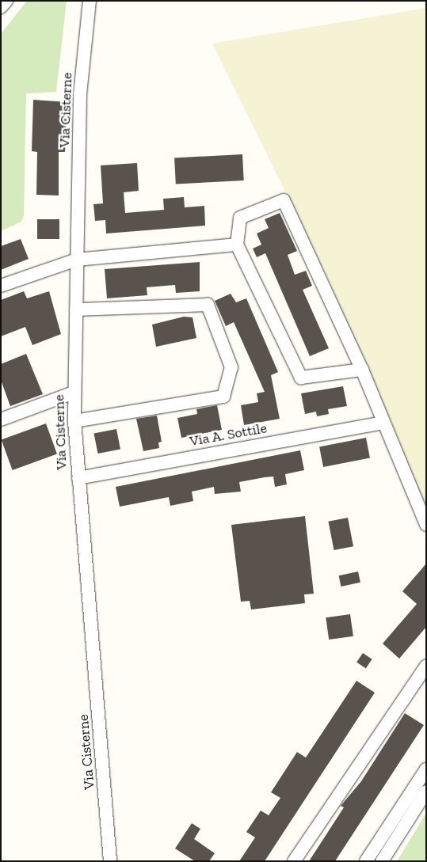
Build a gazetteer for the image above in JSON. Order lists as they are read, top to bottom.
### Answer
{
  "streets": {
    "street": ["Via Cisterne", "Via A. Sottile"]
  },
  "crossings": [
    ["Via Cisterne", "Via A. Sottile"]
  ]
}
